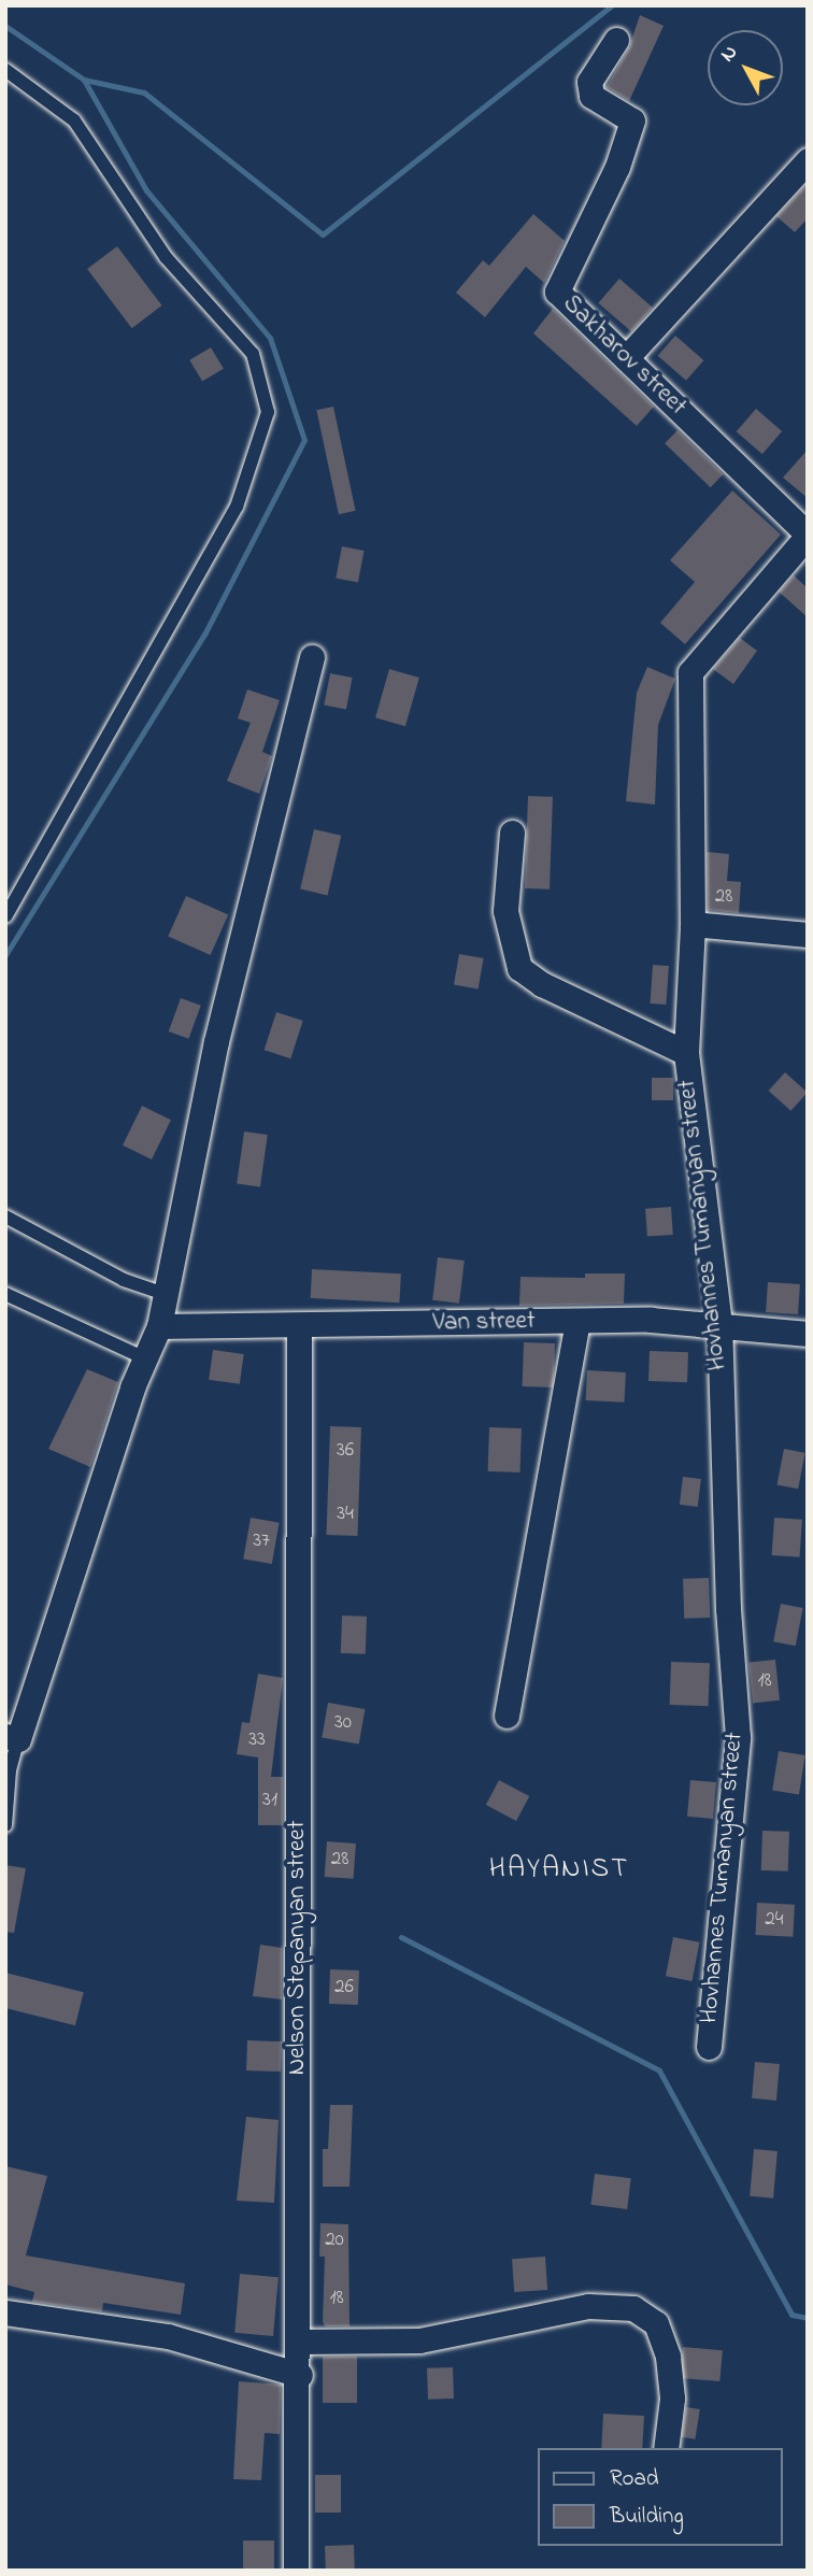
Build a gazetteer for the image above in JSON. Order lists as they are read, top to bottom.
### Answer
{
  "streets": {
    "street": [
      "Sakharov street",
      "Hovhannes Tumanyan street",
      "Van street",
      "Nelson Stepanyan street"
    ]
  },
  "crossings": [
    ["Sakharov street", "Hovhannes Tumanyan street"],
    ["Hovhannes Tumanyan street", "Van street"],
    ["Van street", "Nelson Stepanyan street"]
  ],
  "districts": ["HAYANIST"],
  "house_numbers": [
    "28",
    "36",
    "34",
    "37",
    "18",
    "30",
    "33",
    "31",
    "28",
    "24",
    "26",
    "20",
    "18"
  ],
  "legend": ["Road", "Building"],
  "north": "top left"
}
